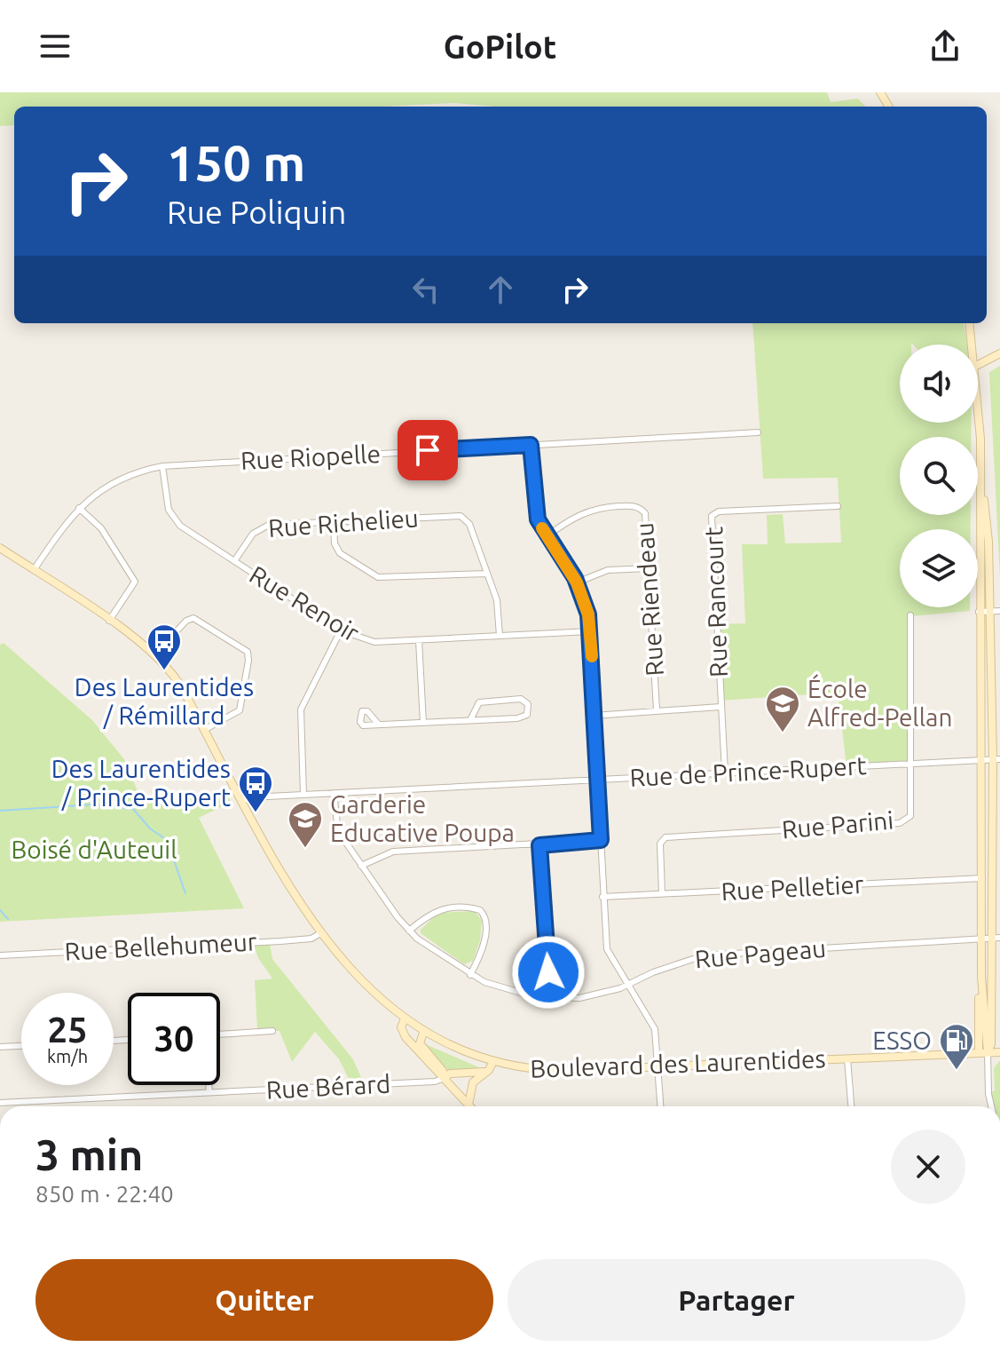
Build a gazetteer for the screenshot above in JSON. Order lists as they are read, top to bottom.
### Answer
{
  "streets": {
    "street": [
      "Rue Riopelle",
      "Rue Richelieu",
      "Rue Riendeau",
      "Rue Rancourt",
      "Rue Renoir",
      "Rue de Prince-Rupert",
      "Rue Parini",
      "Rue Pelletier",
      "Rue Bellehumeur",
      "Rue Pageau",
      "Boulevard des Laurentides",
      "Rue Bérard"
    ]
  },
  "crossings": [
    ["Rue Riopelle", "Rue Renoir"],
    ["Rue Riopelle", "Boulevard des Laurentides"],
    ["Rue Richelieu", "Rue Renoir"],
    ["Rue Rancourt", "Rue de Prince-Rupert"],
    ["Rue de Prince-Rupert", "Rue Parini"],
    ["Rue de Prince-Rupert", "Rue Pageau"],
    ["Rue de Prince-Rupert", "Boulevard des Laurentides"],
    ["Rue Parini", "Rue Pelletier"],
    ["Rue Bellehumeur", "Boulevard des Laurentides"]
  ],
  "parks": ["Boisé d'Auteuil"],
  "places": {
    "bus stop": ["Des Laurentides / Rémillard", "Des Laurentides / Prince-Rupert"],
    "school or university": ["École Alfred-Pellan", "Garderie Educative Poupa"],
    "fuel station": ["ESSO"]
  },
  "page": {
    "header": "GoPilot",
    "turn": ["150 m", "Rue Poliquin"],
    "speed": "25 km/h",
    "limit": "30",
    "heading": ["3 min", "850 m · 22:40"],
    "buttons": ["Quitter", "Partager"]
  }
}
